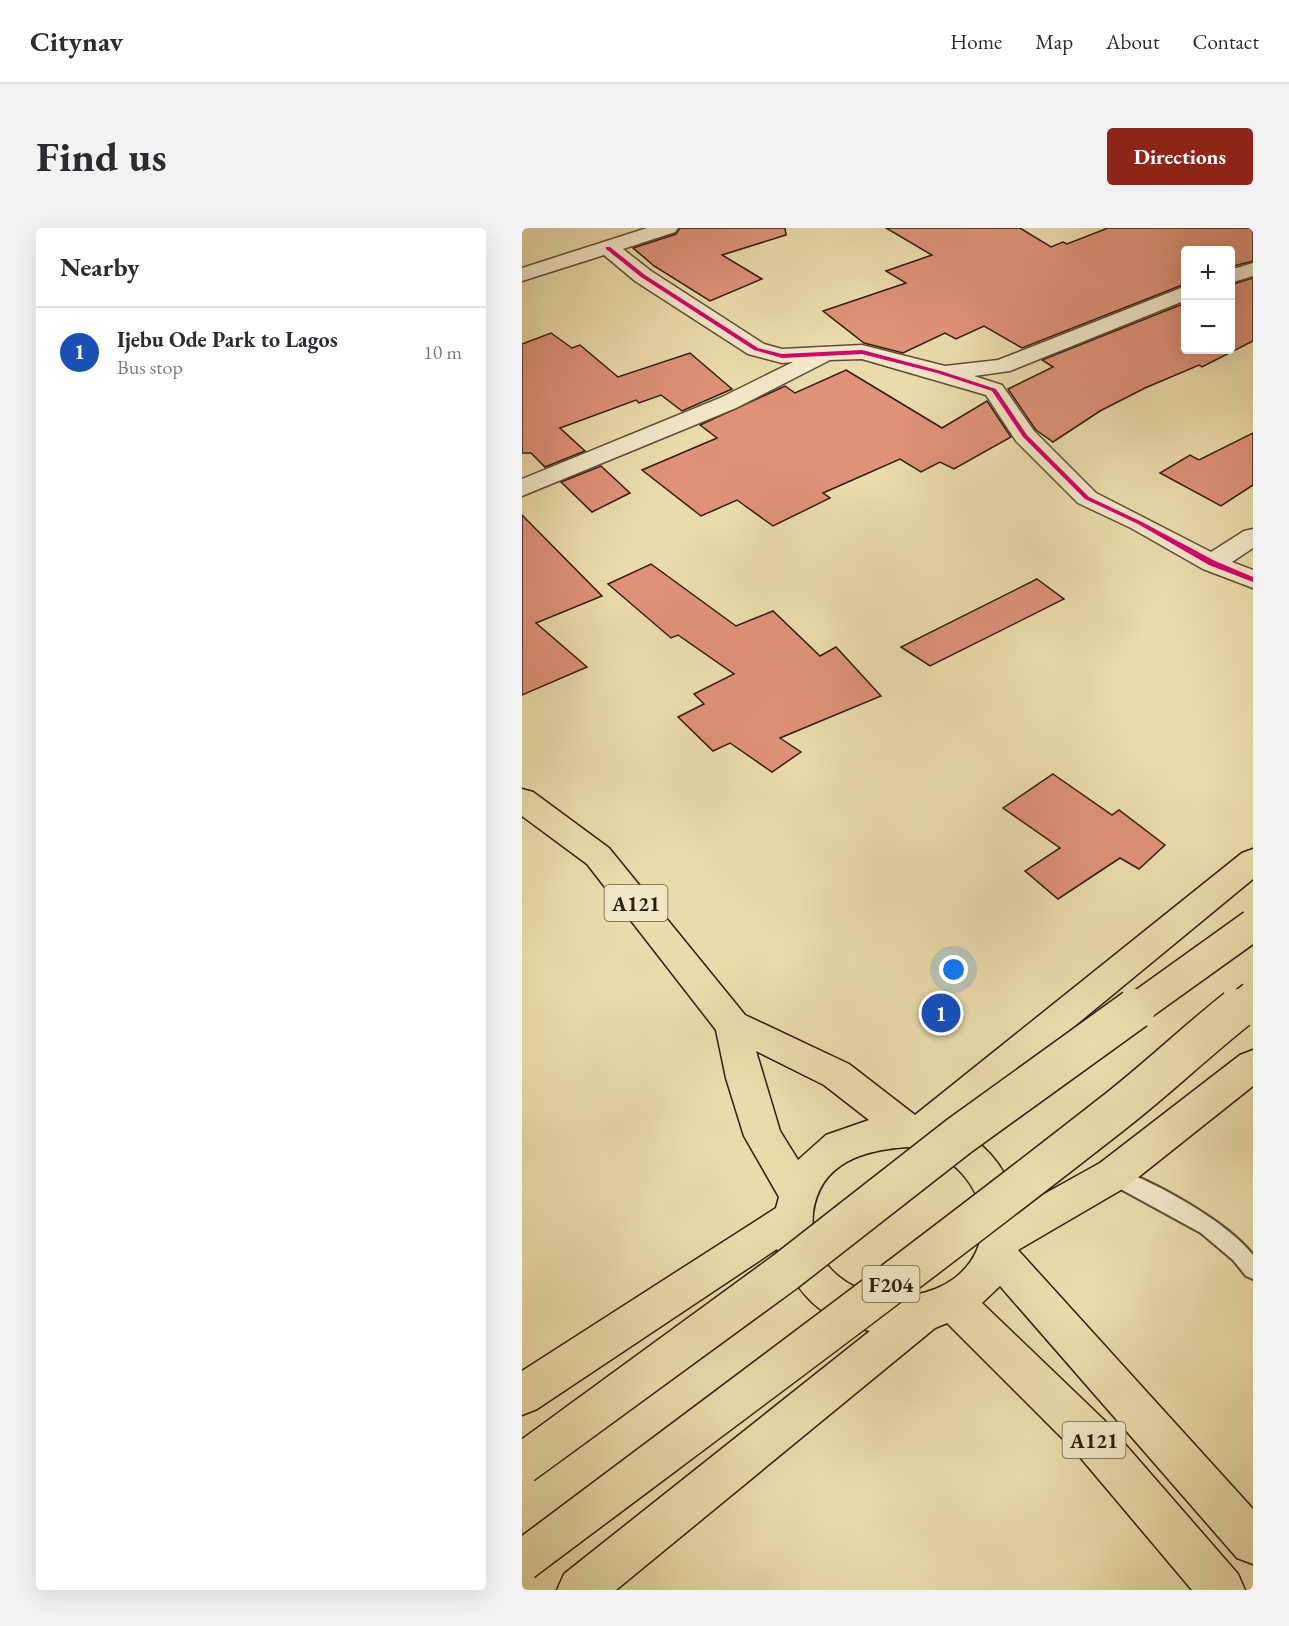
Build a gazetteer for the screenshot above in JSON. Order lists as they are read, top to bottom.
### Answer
{
  "streets": {
    "main road": ["A121", "F204"]
  },
  "page": {
    "header": "Citynav",
    "nav": [
      "Home",
      "Map",
      "About",
      "Contact"
    ],
    "buttons": "Directions",
    "title": "Find us",
    "heading": "Nearby",
    "map_buttons": ["+", "−"],
    "list": [
      {
        "mark": "1",
        "name": "Ijebu Ode Park to Lagos",
        "note": "Bus stop",
        "value": "10 m"
      }
    ],
    "pins": "1"
  }
}
